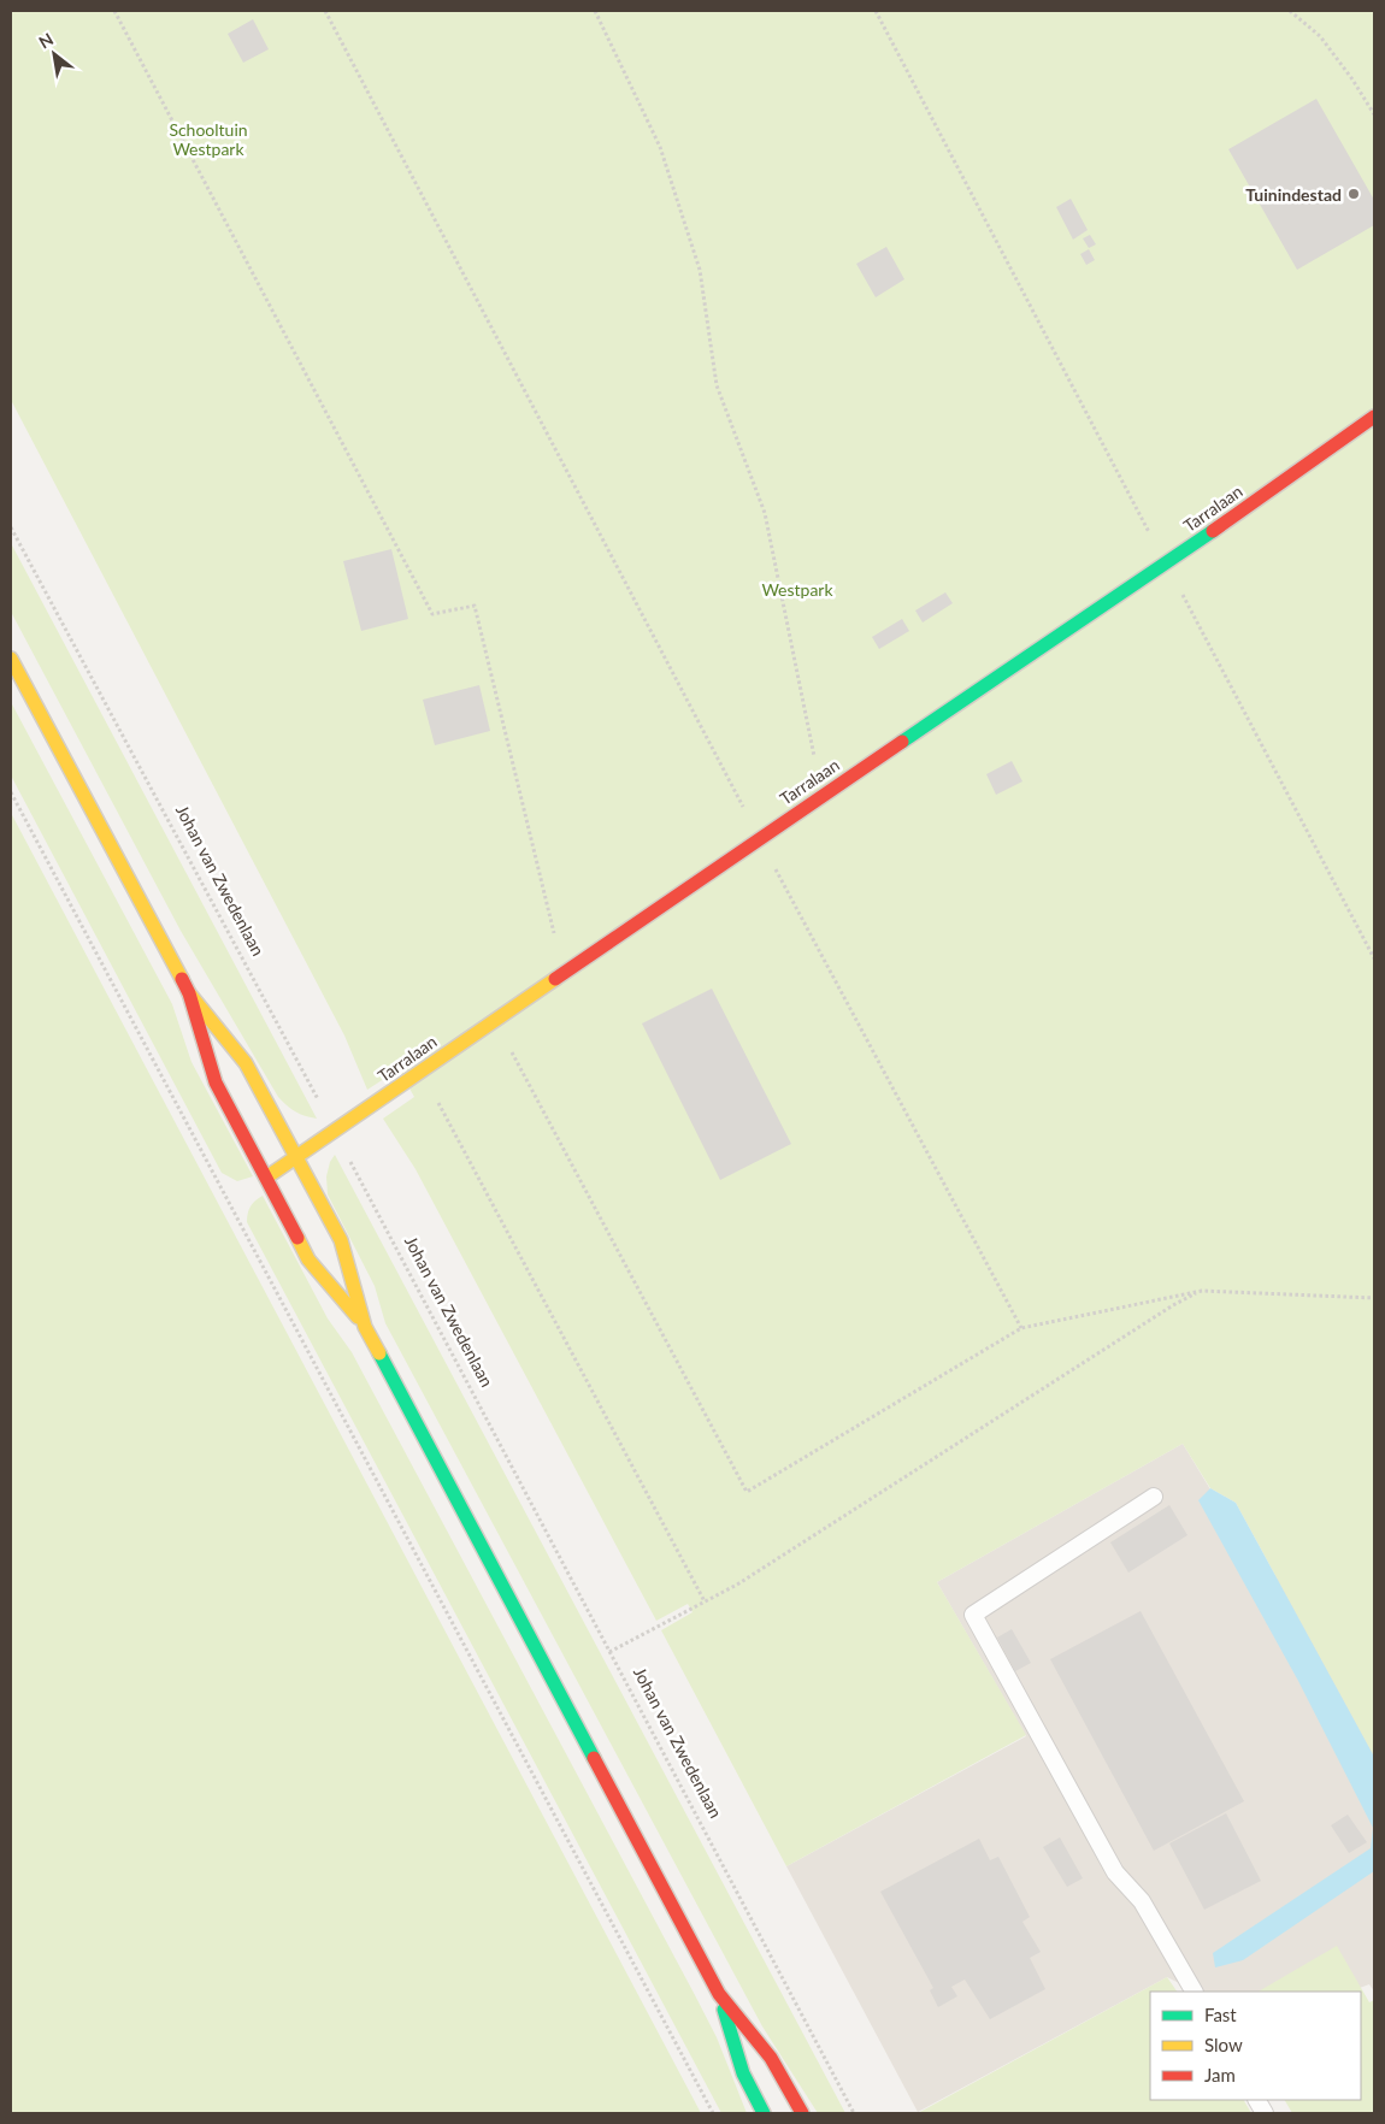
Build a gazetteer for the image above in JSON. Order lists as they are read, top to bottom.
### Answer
{
  "streets": {
    "main road": ["Tarralaan"],
    "path": ["Johan van Zwedenlaan"]
  },
  "crossings": [
    ["Tarralaan", "Johan van Zwedenlaan"]
  ],
  "parks": ["Schooltuin Westpark", "Westpark"],
  "places": ["Tuinindestad"],
  "legend": ["Fast", "Slow", "Jam"],
  "north": "top left"
}
